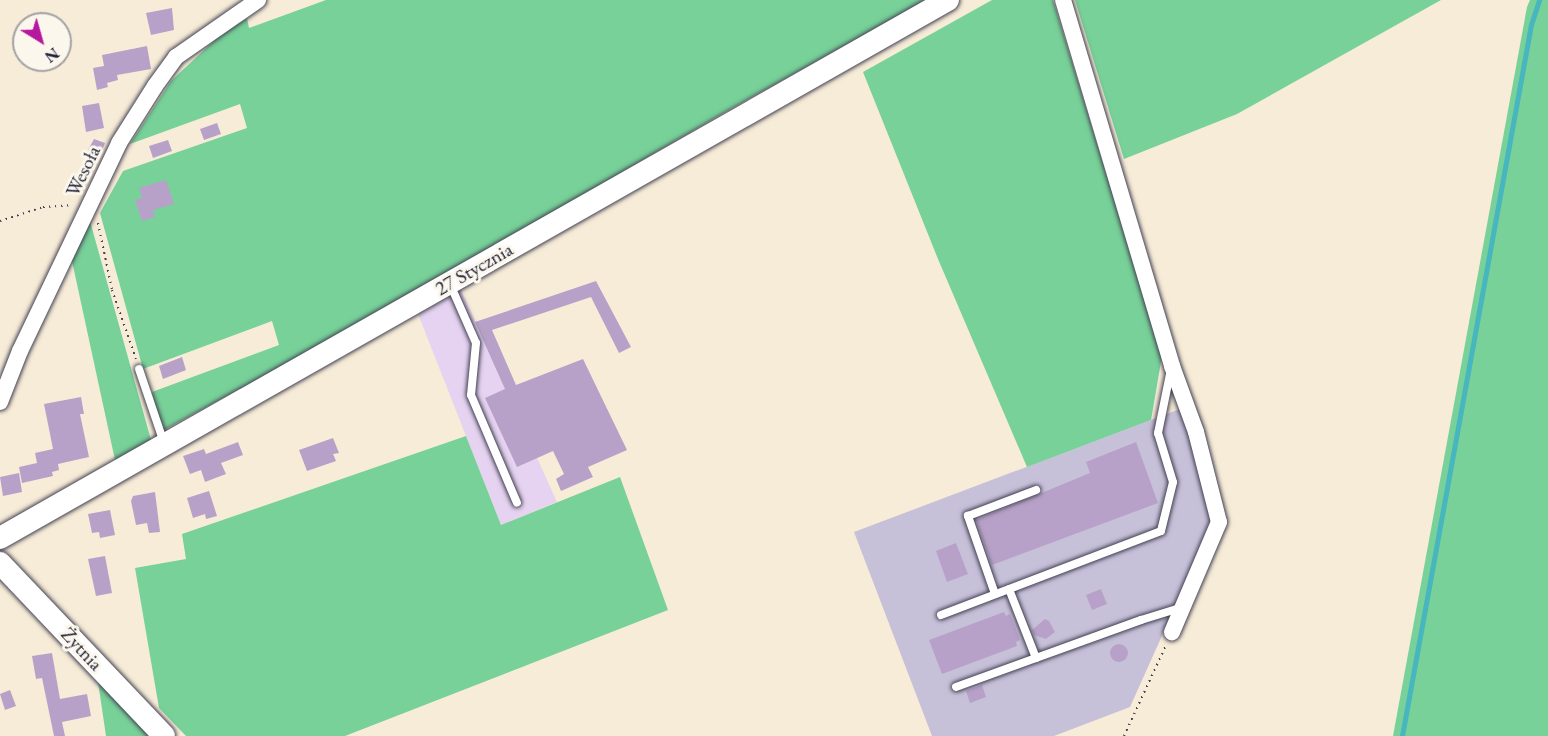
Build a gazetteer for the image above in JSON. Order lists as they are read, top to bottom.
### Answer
{
  "streets": {
    "street": ["Wesoła", "27 Stycznia", "Żytnia"]
  },
  "north": "bottom right"
}
